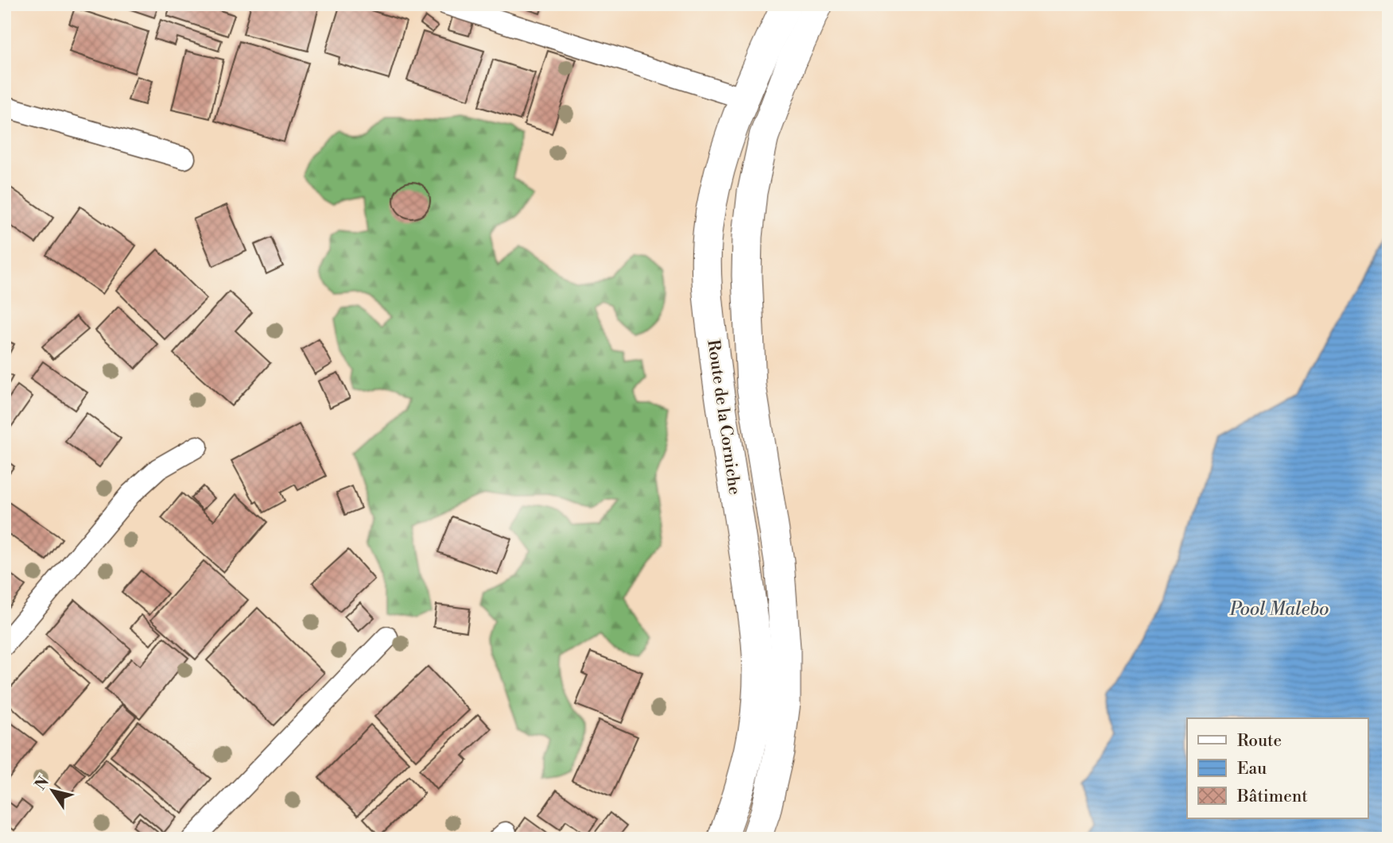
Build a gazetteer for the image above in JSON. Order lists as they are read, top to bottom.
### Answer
{
  "streets": {
    "main road": ["Route de la Corniche"]
  },
  "water": ["Pool Malebo"],
  "legend": ["Route", "Eau", "Bâtiment"],
  "north": "top left"
}
